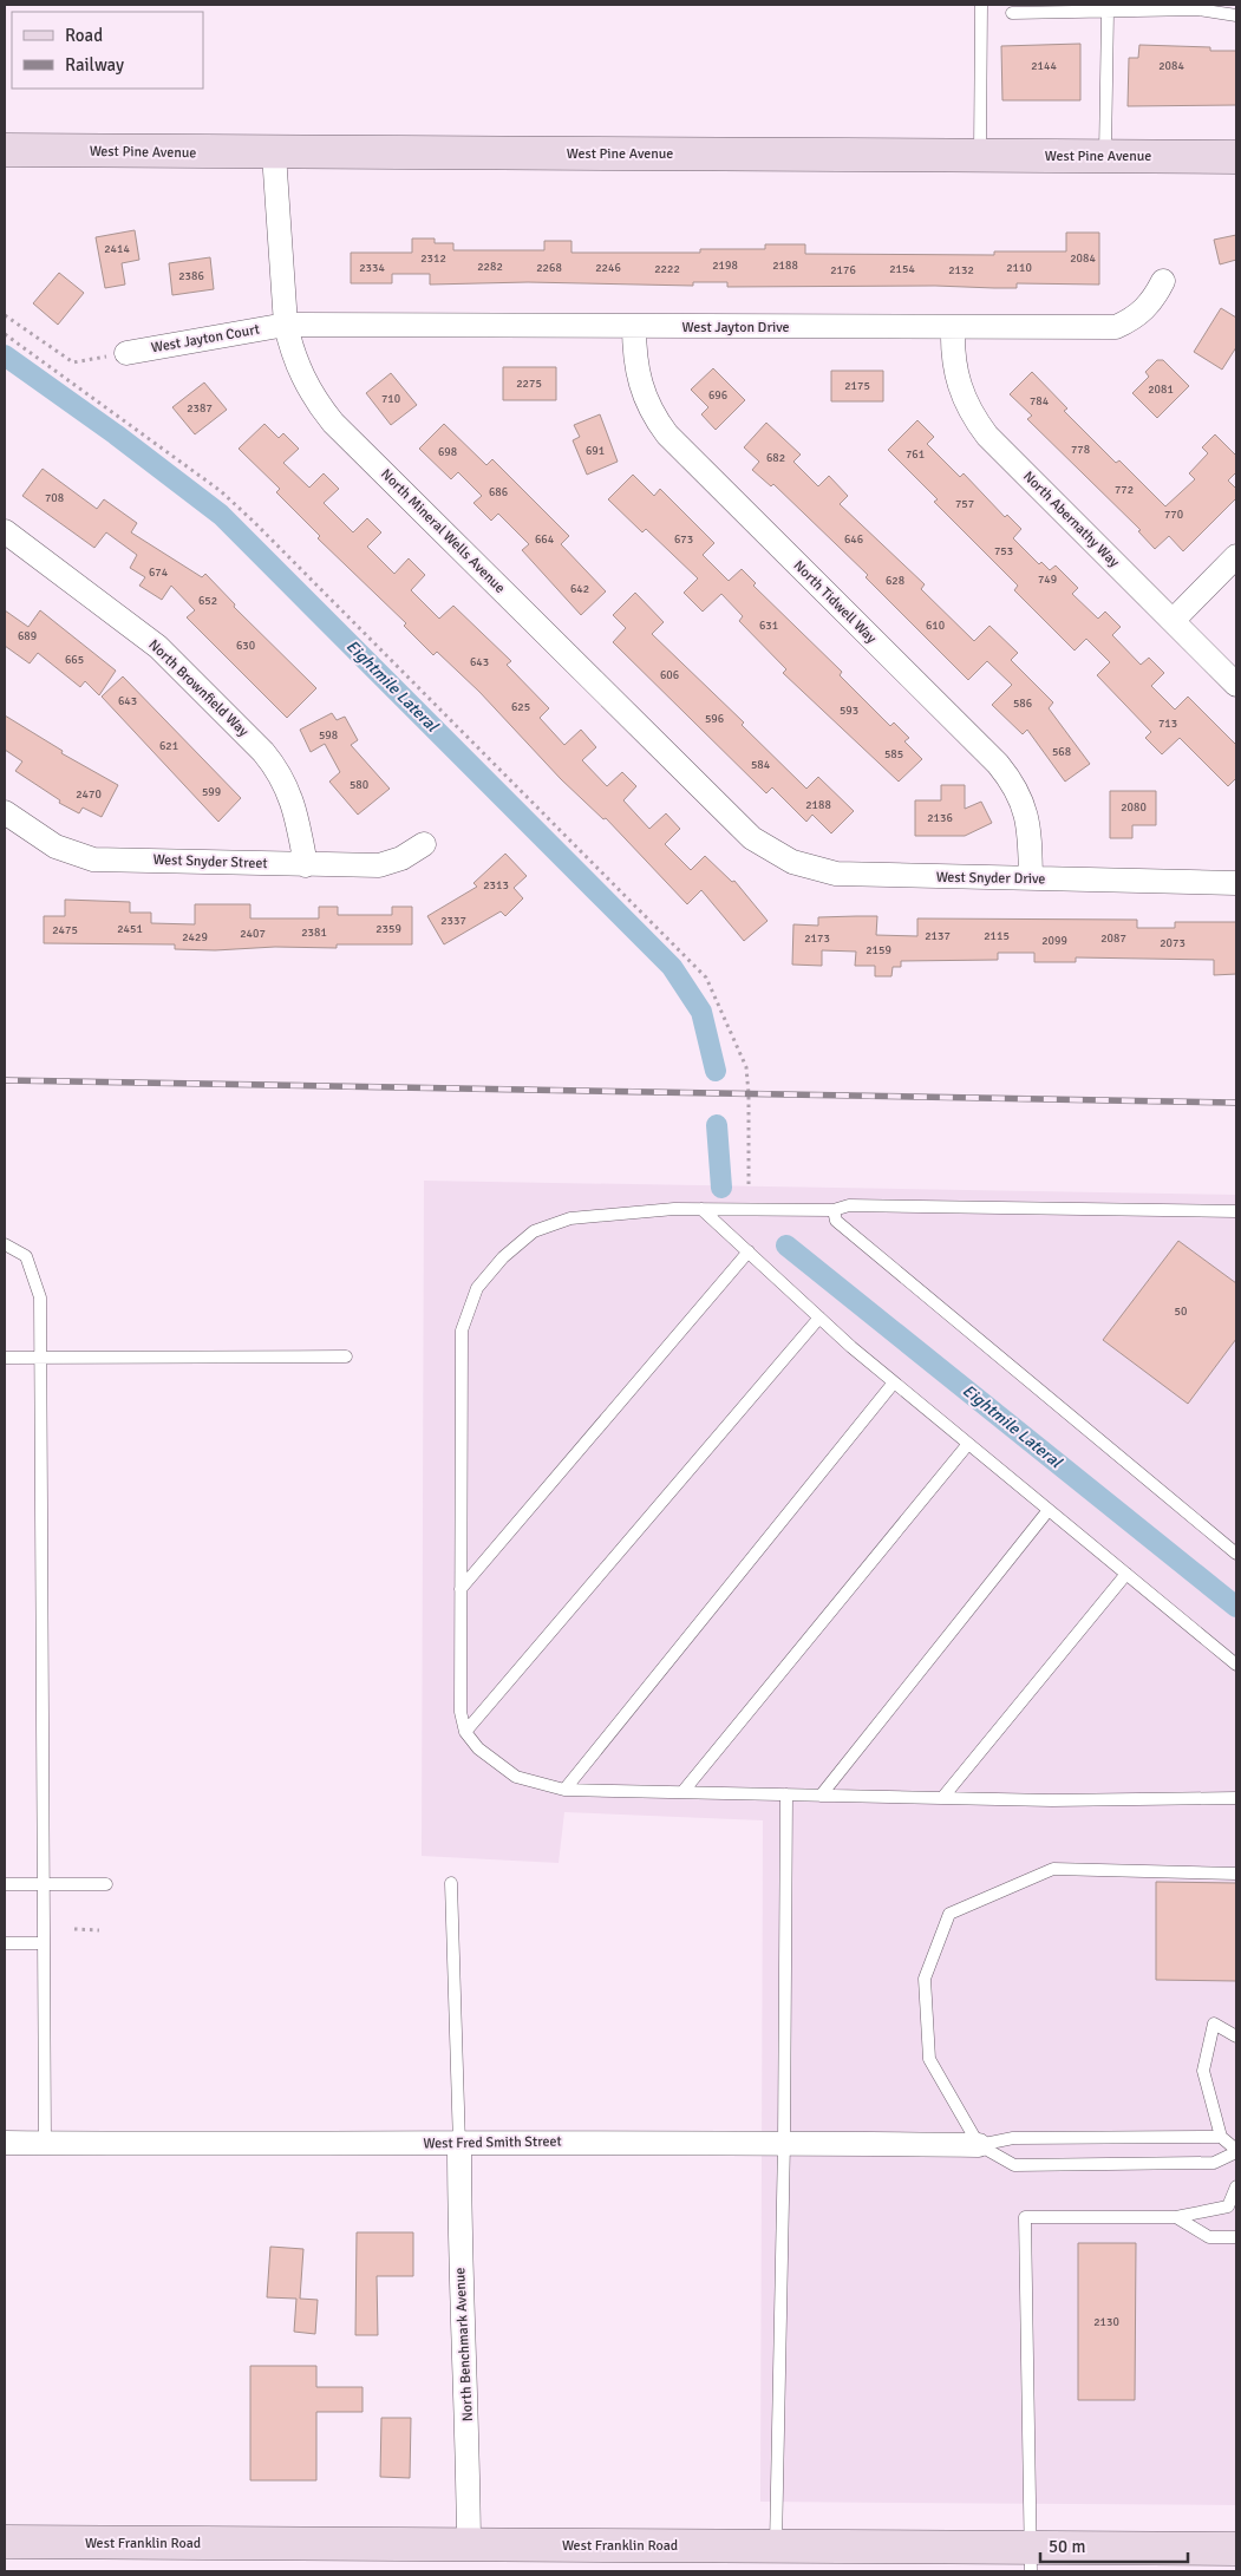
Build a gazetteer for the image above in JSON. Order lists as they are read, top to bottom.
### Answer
{
  "streets": {
    "street": [
      "West Pine Avenue",
      "West Jayton Drive",
      "West Jayton Court",
      "North Abernathy Way",
      "North Mineral Wells Avenue",
      "North Tidwell Way",
      "North Brownfield Way",
      "West Snyder Street",
      "West Snyder Drive",
      "West Fred Smith Street",
      "North Benchmark Avenue",
      "West Franklin Road"
    ]
  },
  "crossings": [
    ["West Pine Avenue", "North Mineral Wells Avenue"],
    ["West Jayton Drive", "West Jayton Court"],
    ["West Jayton Drive", "North Abernathy Way"],
    ["West Jayton Drive", "North Mineral Wells Avenue"],
    ["West Jayton Drive", "North Tidwell Way"],
    ["West Jayton Court", "North Mineral Wells Avenue"],
    ["North Mineral Wells Avenue", "West Snyder Drive"],
    ["North Tidwell Way", "West Snyder Drive"],
    ["North Brownfield Way", "West Snyder Street"],
    ["West Fred Smith Street", "North Benchmark Avenue"],
    ["North Benchmark Avenue", "West Franklin Road"]
  ],
  "water": ["Eightmile Lateral"],
  "house_numbers": [
    "2144",
    "2084",
    "2414",
    "2312",
    "2084",
    "2198",
    "2188",
    "2282",
    "2334",
    "2268",
    "2246",
    "2110",
    "2222",
    "2154",
    "2176",
    "2132",
    "2386",
    "2275",
    "2175",
    "2081",
    "696",
    "710",
    "784",
    "2387",
    "778",
    "691",
    "698",
    "761",
    "682",
    "772",
    "686",
    "708",
    "757",
    "770",
    "664",
    "673",
    "646",
    "753",
    "674",
    "749",
    "628",
    "642",
    "652",
    "631",
    "610",
    "689",
    "630",
    "665",
    "643",
    "606",
    "643",
    "586",
    "625",
    "593",
    "596",
    "713",
    "598",
    "621",
    "568",
    "585",
    "584",
    "580",
    "599",
    "2470",
    "2188",
    "2080",
    "2136",
    "2313",
    "2337",
    "2451",
    "2359",
    "2475",
    "2381",
    "2407",
    "2137",
    "2115",
    "2429",
    "2173",
    "2087",
    "2099",
    "2073",
    "2159",
    "50",
    "2130"
  ],
  "legend": ["Road", "Railway"],
  "scale_bar": "50 m"
}
